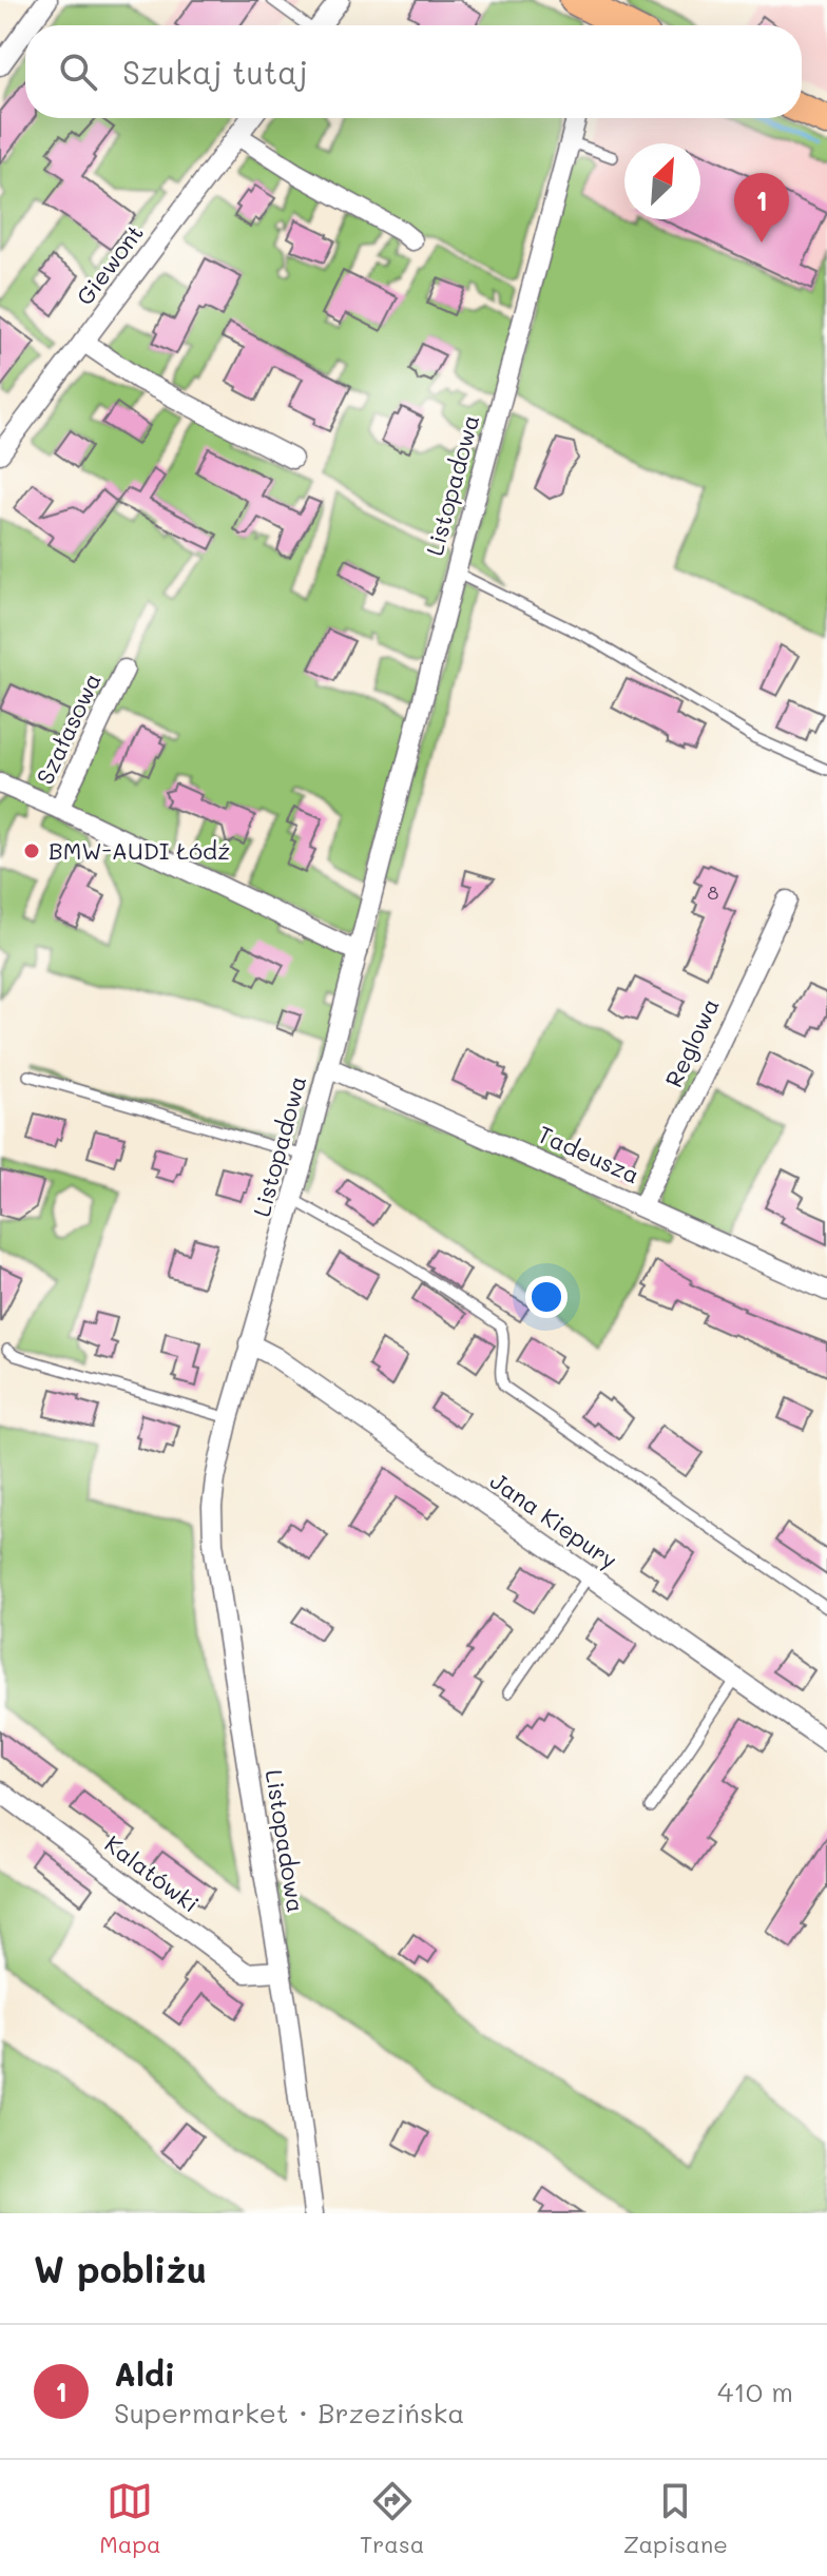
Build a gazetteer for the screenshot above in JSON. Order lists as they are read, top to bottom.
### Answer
{
  "streets": {
    "street": [
      "Giewont",
      "Listopadowa",
      "Szałasowa",
      "Reglowa",
      "Tadeusza",
      "Jana Kiepury",
      "Kalatówki"
    ]
  },
  "crossings": [
    ["Listopadowa", "Tadeusza"],
    ["Listopadowa", "Jana Kiepury"],
    ["Listopadowa", "Kalatówki"],
    ["Reglowa", "Tadeusza"]
  ],
  "places": ["BMW-AUDI Łódź"],
  "house_numbers": ["8"],
  "north": "top right",
  "page": {
    "search": "Szukaj tutaj",
    "pins": "1",
    "heading": "W pobliżu",
    "list": [
      {
        "mark": "1",
        "name": "Aldi",
        "note": "Supermarket · Brzezińska",
        "value": "410 m"
      }
    ],
    "nav": ["Mapa", "Trasa", "Zapisane"]
  }
}
